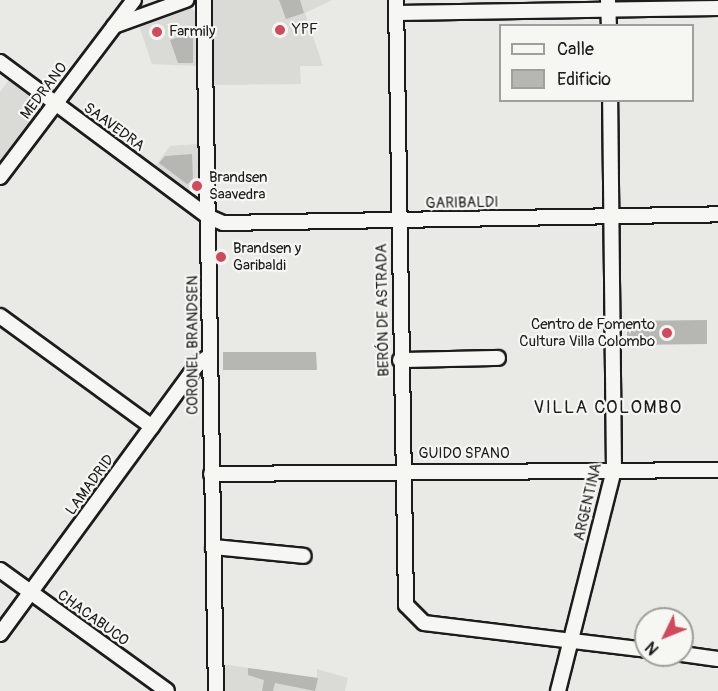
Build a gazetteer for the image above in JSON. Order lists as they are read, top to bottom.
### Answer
{
  "streets": {
    "street": [
      "MEDRANO",
      "SAAVEDRA",
      "GARIBALDI",
      "BERÓN DE ASTRADA",
      "CORONEL BRANDSEN",
      "GUIDO SPANO",
      "LAMADRID",
      "ARGENTINA",
      "CHACABUCO"
    ]
  },
  "crossings": [
    ["MEDRANO", "SAAVEDRA"],
    ["SAAVEDRA", "GARIBALDI"],
    ["SAAVEDRA", "CORONEL BRANDSEN"],
    ["GARIBALDI", "BERÓN DE ASTRADA"],
    ["GARIBALDI", "CORONEL BRANDSEN"],
    ["GARIBALDI", "ARGENTINA"],
    ["BERÓN DE ASTRADA", "GUIDO SPANO"],
    ["BERÓN DE ASTRADA", "ARGENTINA"],
    ["CORONEL BRANDSEN", "GUIDO SPANO"],
    ["CORONEL BRANDSEN", "LAMADRID"],
    ["GUIDO SPANO", "ARGENTINA"],
    ["LAMADRID", "CHACABUCO"]
  ],
  "districts": ["VILLA COLOMBO"],
  "places": [
    "YPF",
    "Farmily",
    "Brandsen Saavedra",
    "Brandsen y Garibaldi",
    "Centro de Fomento Cultura Villa Colombo"
  ],
  "legend": ["Calle", "Edificio"],
  "north": "bottom left"
}
